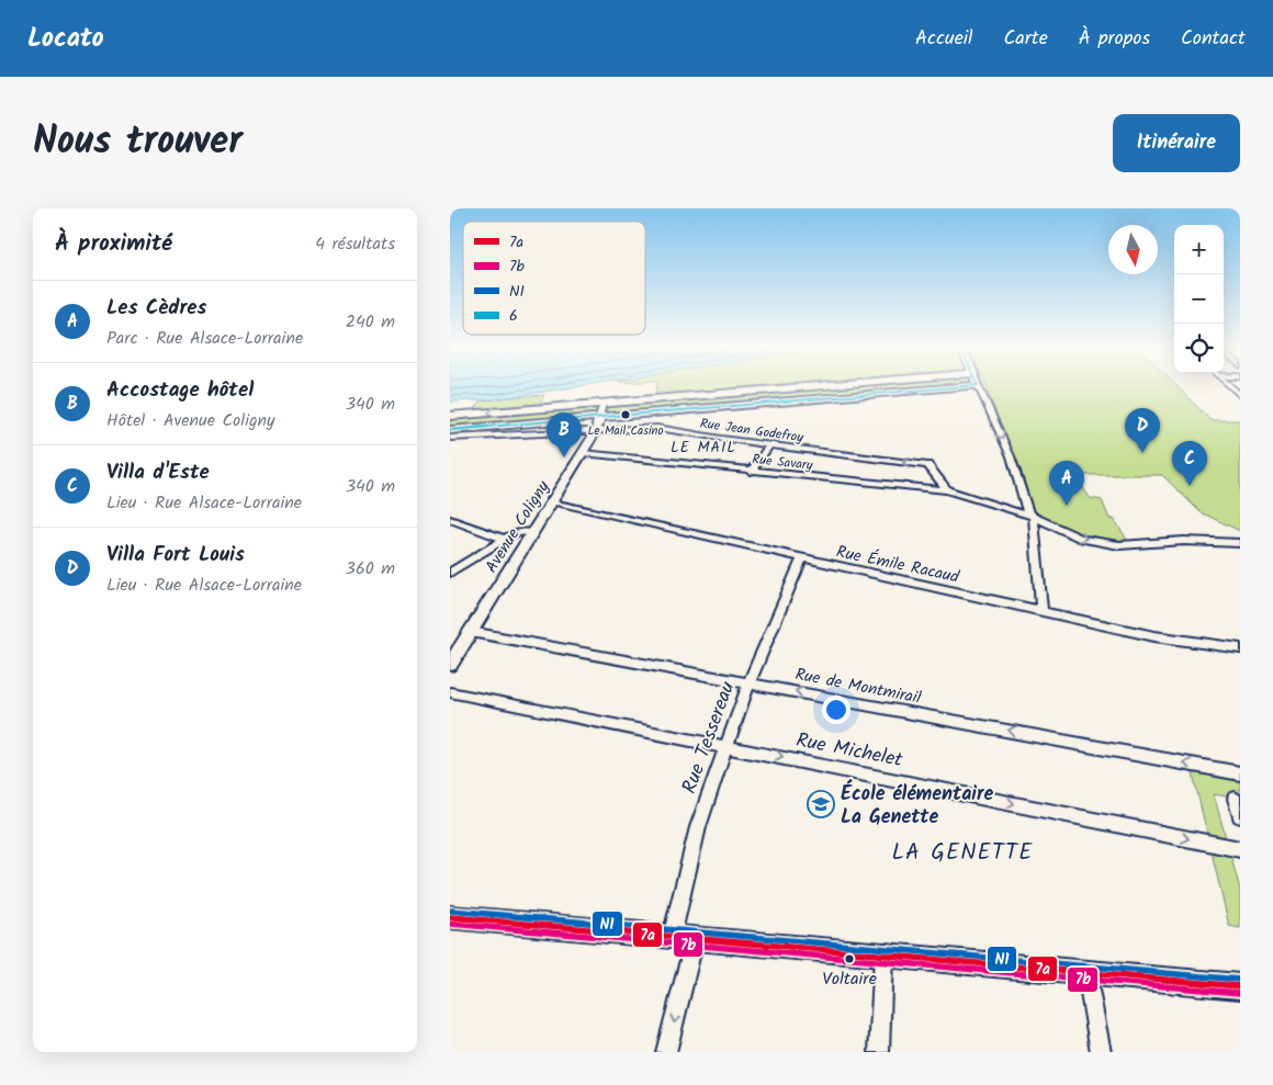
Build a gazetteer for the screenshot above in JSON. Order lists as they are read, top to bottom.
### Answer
{
  "streets": {
    "street": [
      "Rue Jean Godefroy",
      "Rue Savary",
      "Avenue Coligny",
      "Rue Émile Racaud",
      "Rue de Montmirail",
      "Rue Tessereau",
      "Rue Michelet"
    ]
  },
  "crossings": [
    ["Rue Jean Godefroy", "Rue Savary"],
    ["Rue Jean Godefroy", "Avenue Coligny"],
    ["Rue Savary", "Avenue Coligny"],
    ["Avenue Coligny", "Rue Émile Racaud"],
    ["Avenue Coligny", "Rue de Montmirail"],
    ["Rue Émile Racaud", "Rue Tessereau"],
    ["Rue de Montmirail", "Rue Tessereau"],
    ["Rue Tessereau", "Rue Michelet"]
  ],
  "one_way": ["Rue de Montmirail", "Rue Michelet"],
  "districts": ["LE MAIL", "LA GENETTE"],
  "places": {
    "other": ["Le Mail Casino", "Voltaire"],
    "school or university": ["École élémentaire La Genette"]
  },
  "lines": [
    "transit line 6",
    "transit line N1",
    "transit line 7a",
    "transit line 7b"
  ],
  "legend": [
    "7a",
    "7b",
    "N1",
    "6"
  ],
  "north": "bottom",
  "page": {
    "header": "Locato",
    "nav": [
      "Accueil",
      "Carte",
      "À propos",
      "Contact"
    ],
    "title": "Nous trouver",
    "buttons": "Itinéraire",
    "heading": ["À proximité", "4 résultats"],
    "map_buttons": ["+", "−"],
    "list": [
      {
        "mark": "A",
        "name": "Les Cèdres",
        "note": "Parc · Rue Alsace-Lorraine",
        "value": "240 m"
      },
      {
        "mark": "B",
        "name": "Accostage hôtel",
        "note": "Hôtel · Avenue Coligny",
        "value": "340 m"
      },
      {
        "mark": "C",
        "name": "Villa d'Este",
        "note": "Lieu · Rue Alsace-Lorraine",
        "value": "340 m"
      },
      {
        "mark": "D",
        "name": "Villa Fort Louis",
        "note": "Lieu · Rue Alsace-Lorraine",
        "value": "360 m"
      }
    ],
    "pins": [
      "D",
      "B",
      "C",
      "A"
    ]
  }
}
